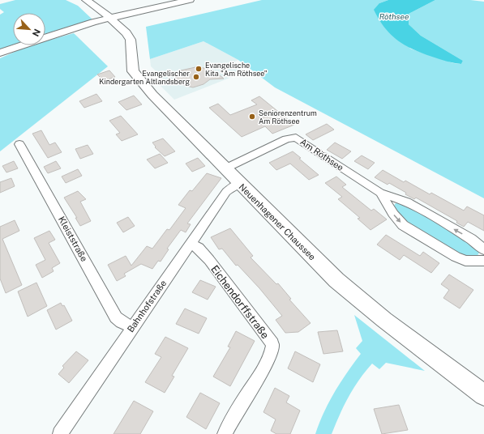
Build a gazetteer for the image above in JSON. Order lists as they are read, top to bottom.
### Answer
{
  "streets": {
    "street": [
      "Am Röthsee",
      "Neuenhagener Chaussee",
      "Kleiststraße",
      "Eichendorffstraße",
      "Bahnhofstraße"
    ]
  },
  "crossings": [
    ["Am Röthsee", "Neuenhagener Chaussee"],
    ["Neuenhagener Chaussee", "Bahnhofstraße"],
    ["Kleiststraße", "Bahnhofstraße"],
    ["Eichendorffstraße", "Bahnhofstraße"]
  ],
  "water": ["Röthsee"],
  "places": ["Evangelische Kita \"Am Röthsee\"", "Evangelischer Kindergarten Altlandsberg", "Seniorenzentrum Am Röthsee"],
  "north": "bottom right"
}
